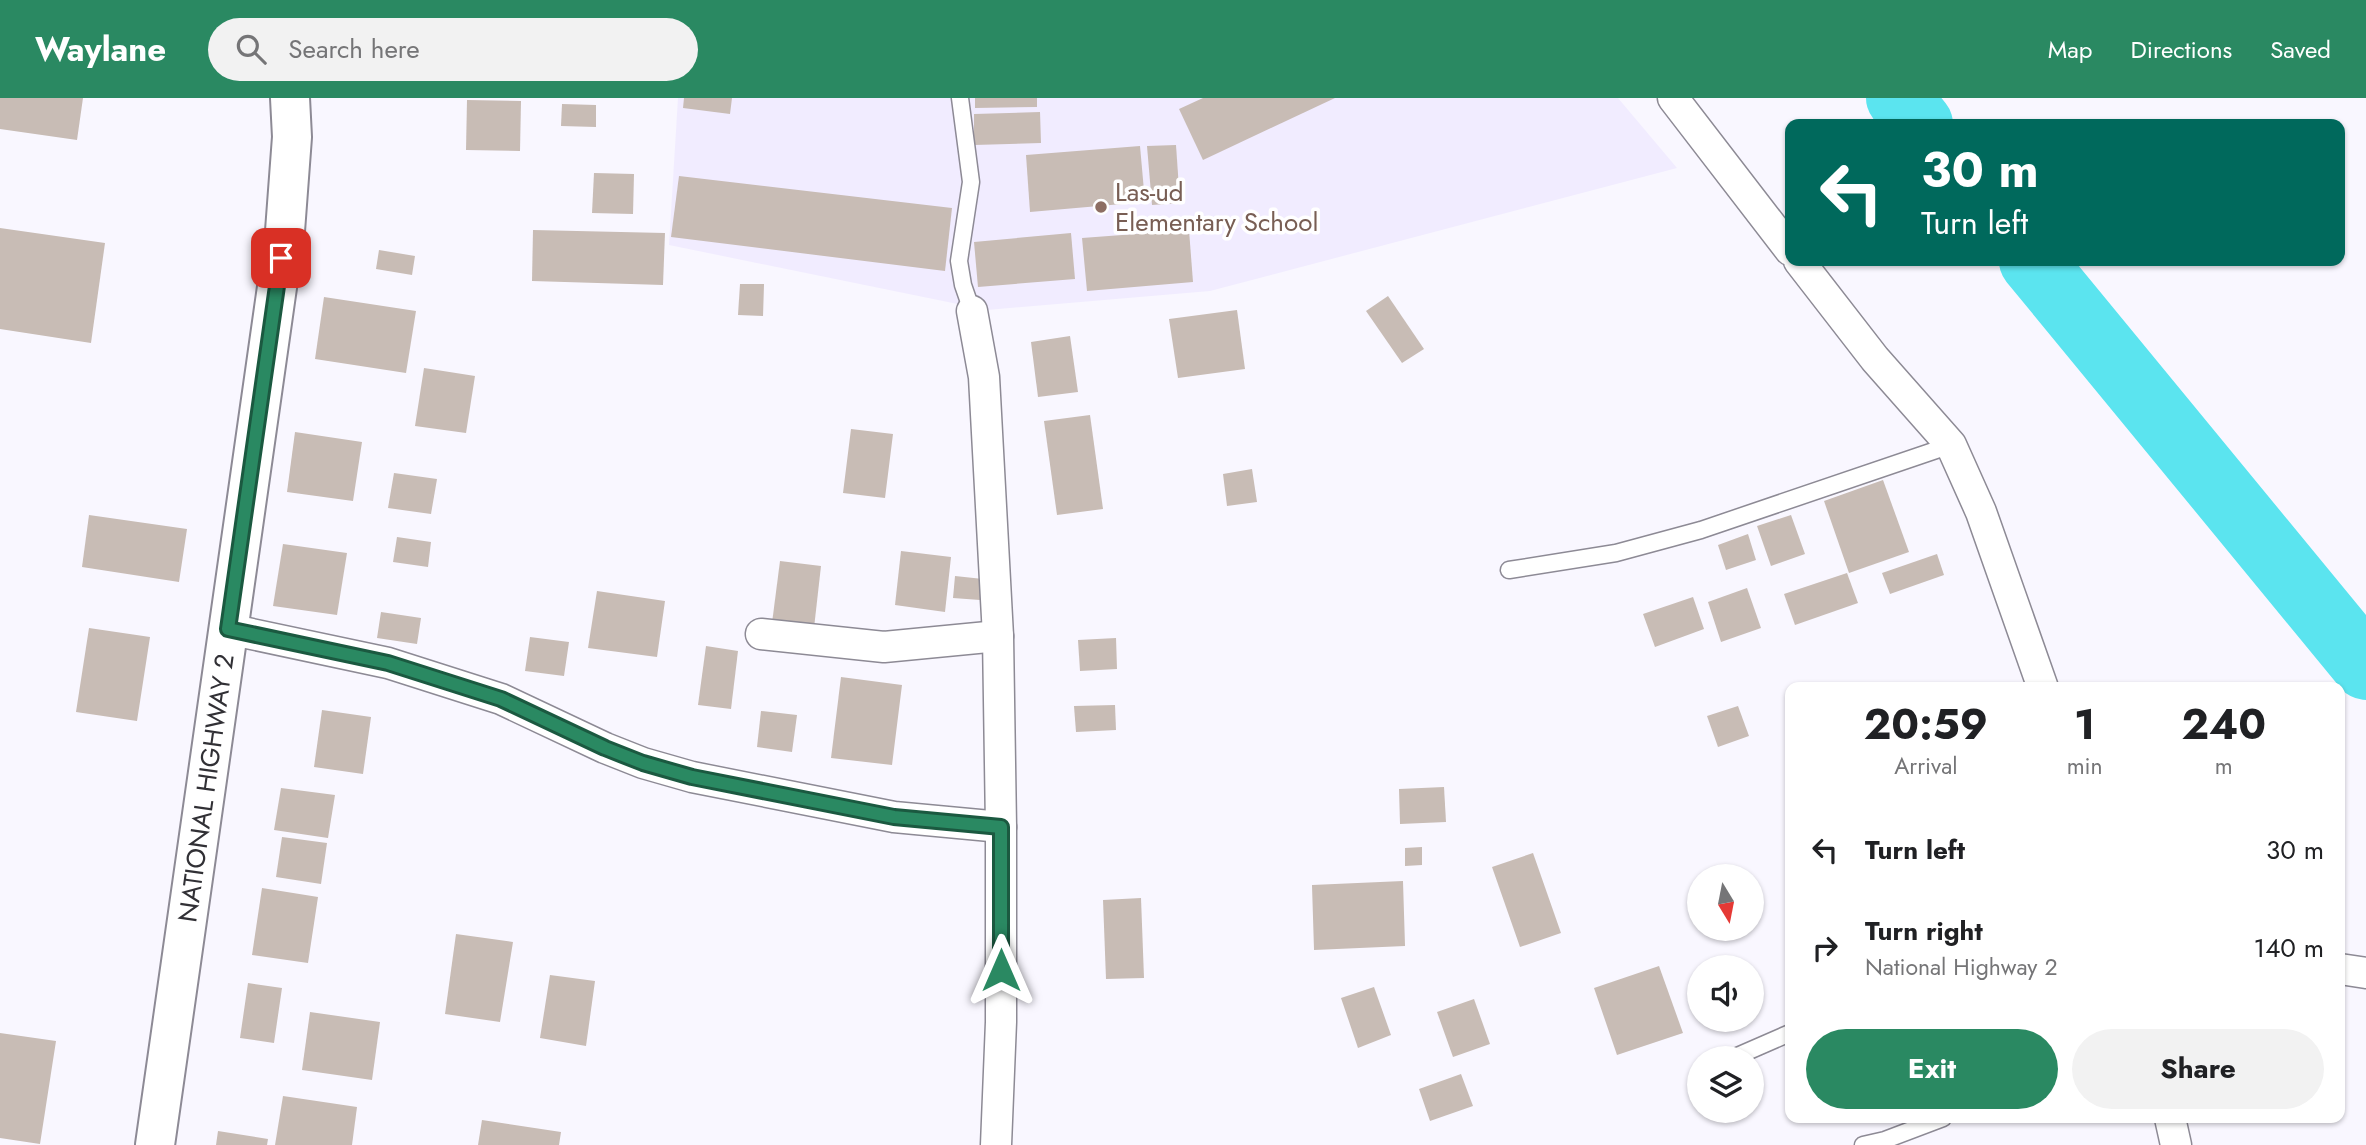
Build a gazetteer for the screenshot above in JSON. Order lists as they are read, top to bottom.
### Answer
{
  "streets": {
    "highway": ["NATIONAL HIGHWAY 2"]
  },
  "places": ["Las-ud Elementary School"],
  "north": "bottom",
  "page": {
    "header": "Waylane",
    "search": "Search here",
    "nav": ["Map", "Directions", "Saved"],
    "turn": ["30 m", "Turn left"],
    "eta": [
      "20:59",
      "Arrival",
      "1",
      "min",
      "240",
      "m"
    ],
    "list": [
      {
        "name": "Turn left",
        "value": "30 m"
      },
      {
        "name": "Turn right",
        "note": "National Highway 2",
        "value": "140 m"
      }
    ],
    "buttons": ["Exit", "Share"]
  }
}
